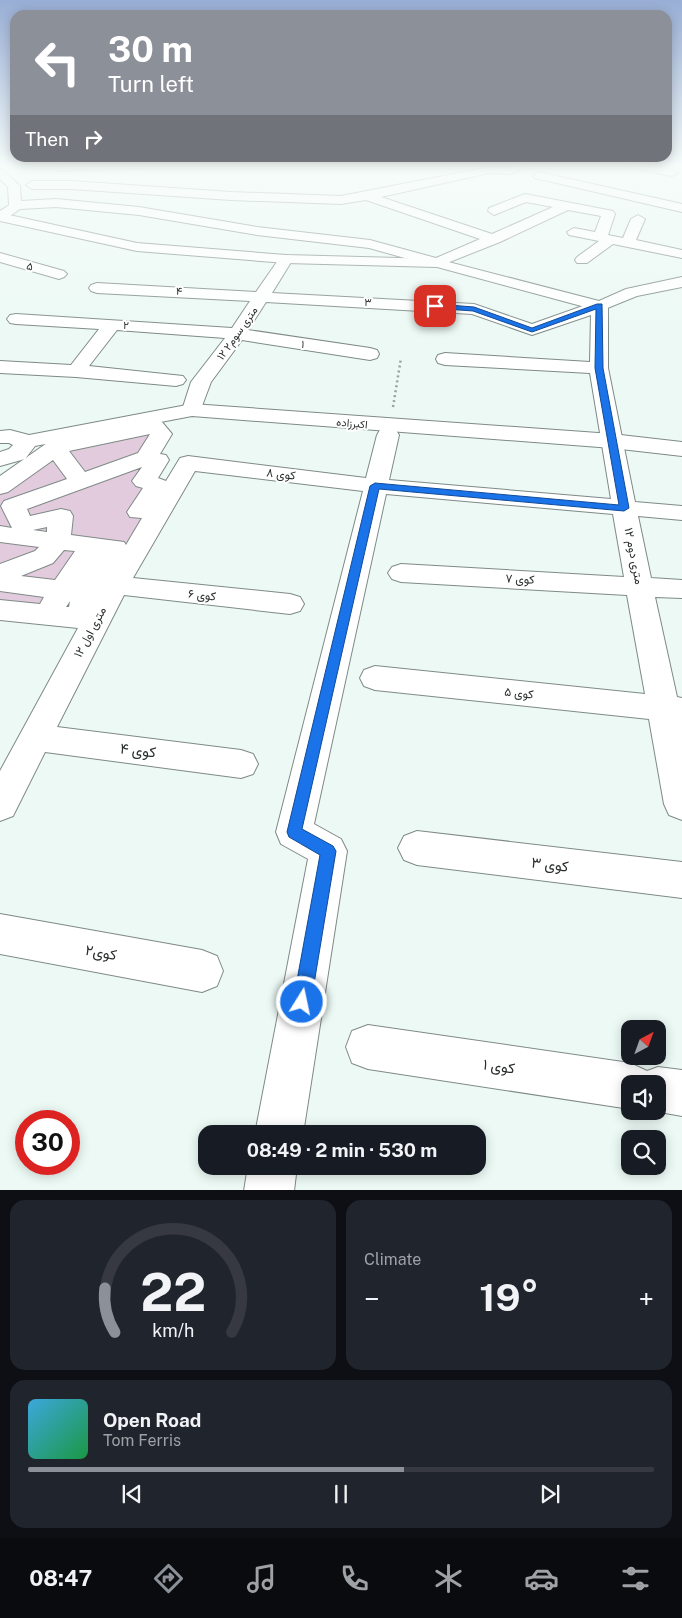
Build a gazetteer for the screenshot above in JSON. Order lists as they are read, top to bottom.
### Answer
{
  "streets": {
    "street": [
      "۵",
      "۴",
      "۳",
      "۲",
      "۱۲ متری سوم۲",
      "۱",
      "اکبرزاده",
      "کوی ۸",
      "۱۲ متری دوم",
      "کوی ۷",
      "کوی ۶",
      "۱۲ متری اول",
      "کوی ۵",
      "کوی ۴",
      "کوی ۳",
      "کوی۲",
      "کوی ۱"
    ]
  },
  "crossings": [
    ["۴", "۳"],
    ["۴", "۱۲ متری سوم۲"],
    ["۳", "۱۲ متری سوم۲"],
    ["۳", "۱۲ متری دوم"],
    ["۲", "۱۲ متری سوم۲"],
    ["۲", "۱"],
    ["۱۲ متری سوم۲", "۱"],
    ["۱۲ متری سوم۲", "اکبرزاده"],
    ["اکبرزاده", "۱۲ متری دوم"],
    ["کوی ۸", "۱۲ متری دوم"],
    ["کوی ۸", "۱۲ متری اول"],
    ["۱۲ متری دوم", "کوی ۷"],
    ["۱۲ متری دوم", "کوی ۵"],
    ["کوی ۶", "۱۲ متری اول"],
    ["۱۲ متری اول", "کوی ۴"]
  ],
  "north": "top right",
  "page": {
    "turn": ["30 m", "Turn left"],
    "then": "Then",
    "limit": "30",
    "trip": "08:49 · 2 min · 530 m",
    "tile": "Climate",
    "heat": ["−", "19°", "+"],
    "song": ["Open Road", "Tom Ferris"],
    "tabs": "08:47",
    "gauge": ["22", "km/h"]
  }
}
